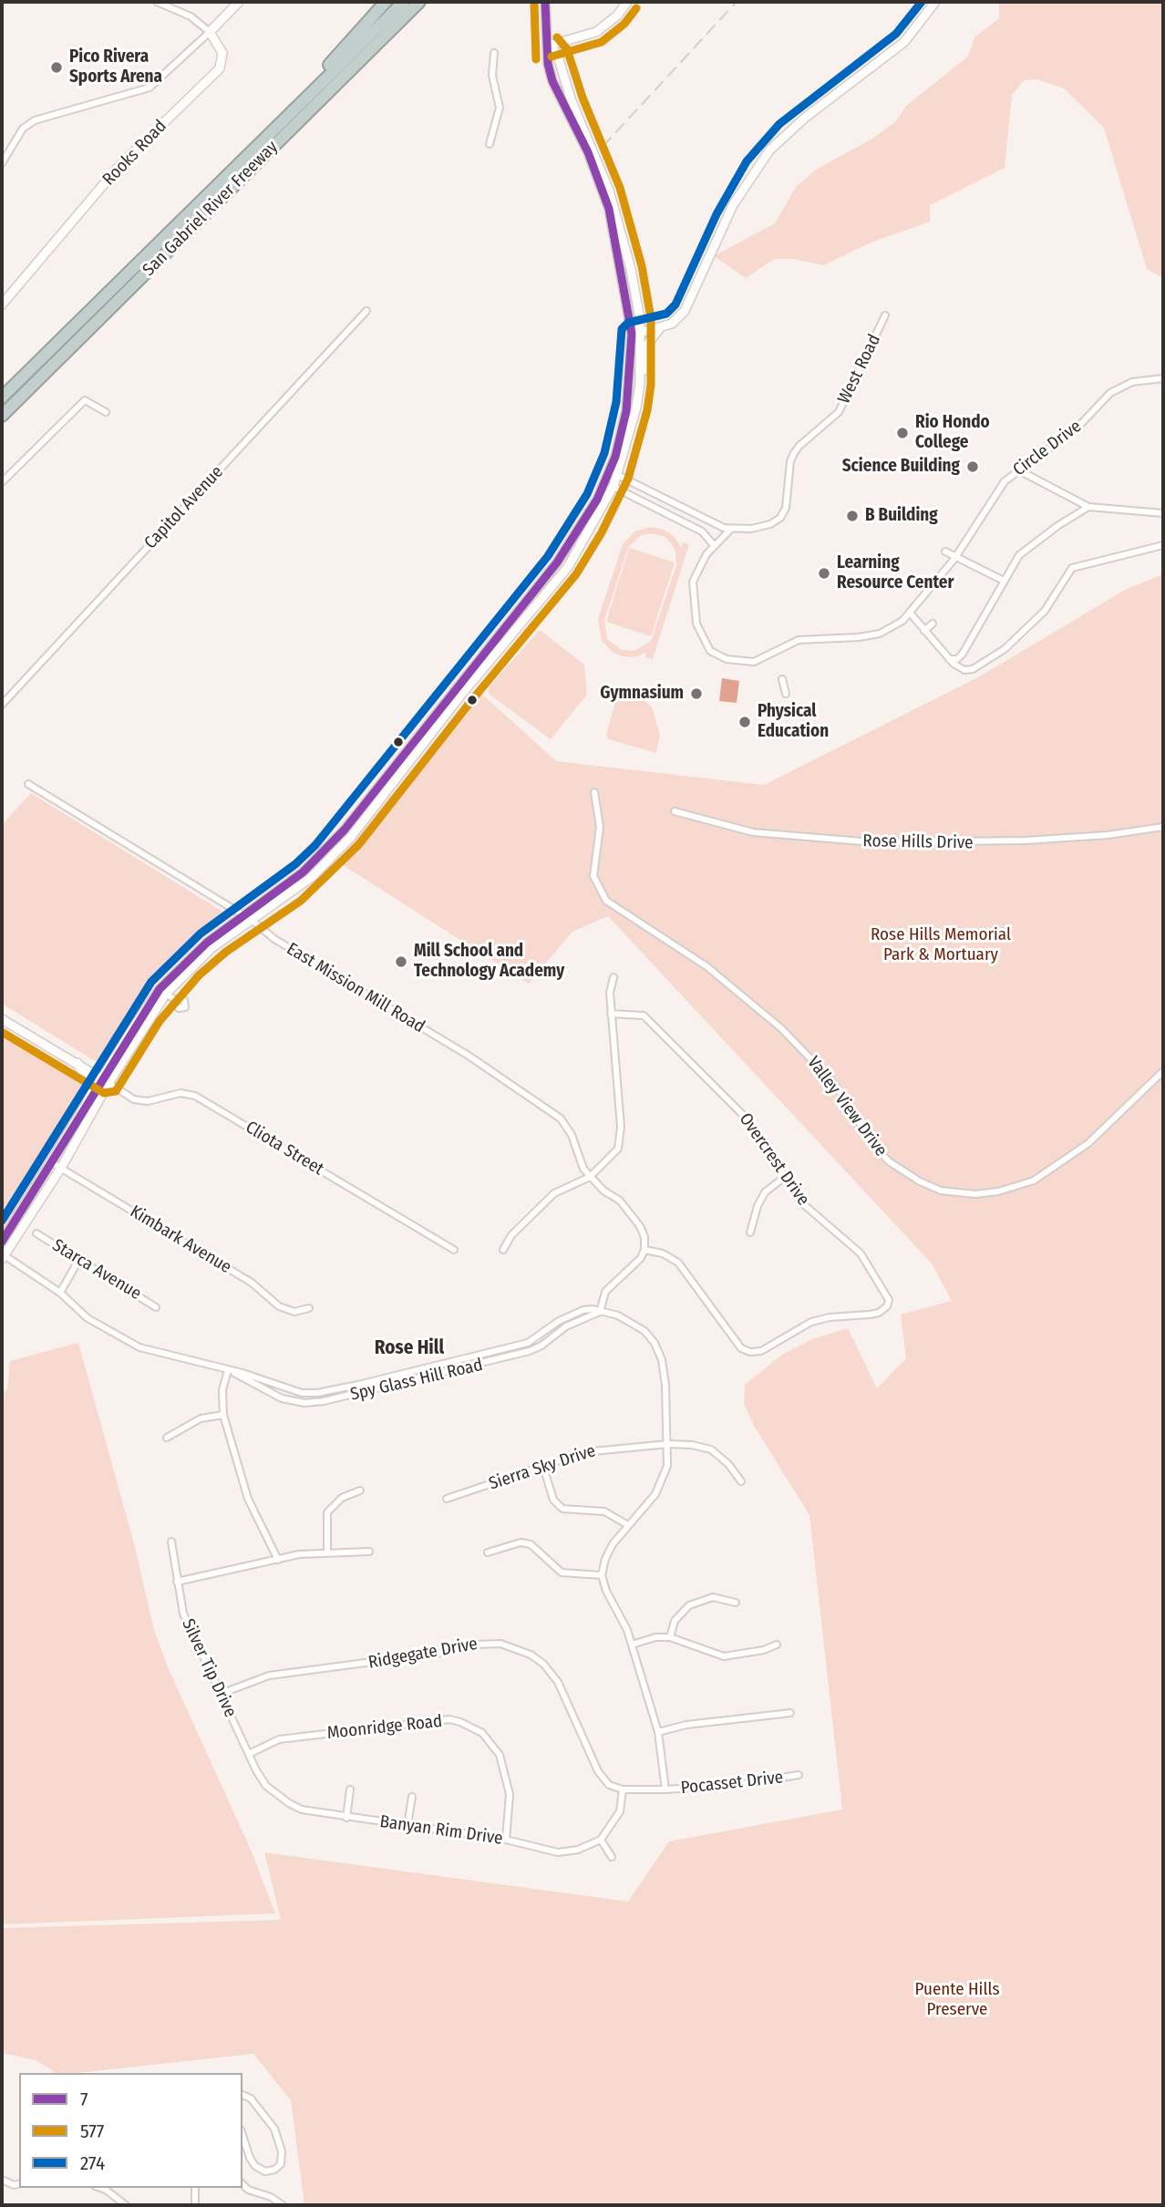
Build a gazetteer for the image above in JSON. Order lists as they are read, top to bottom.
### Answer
{
  "streets": {
    "highway": ["San Gabriel River Freeway"],
    "main road": ["Rooks Road"],
    "street": [
      "West Road",
      "Circle Drive",
      "Capitol Avenue",
      "Rose Hills Drive",
      "East Mission Mill Road",
      "Valley View Drive",
      "Cliota Street",
      "Overcrest Drive",
      "Kimbark Avenue",
      "Starca Avenue",
      "Spy Glass Hill Road",
      "Sierra Sky Drive",
      "Ridgegate Drive",
      "Silver Tip Drive",
      "Moonridge Road",
      "Pocasset Drive",
      "Banyan Rim Drive"
    ]
  },
  "crossings": [
    ["Spy Glass Hill Road", "Sierra Sky Drive"],
    ["Ridgegate Drive", "Silver Tip Drive"],
    ["Silver Tip Drive", "Moonridge Road"],
    ["Silver Tip Drive", "Banyan Rim Drive"],
    ["Moonridge Road", "Banyan Rim Drive"]
  ],
  "districts": ["Rose Hill"],
  "parks": ["Rose Hills Memorial Park & Mortuary", "Puente Hills Preserve"],
  "places": [
    "Pico Rivera Sports Arena",
    "Rio Hondo College",
    "Science Building",
    "B Building",
    "Learning Resource Center",
    "Gymnasium",
    "Physical Education",
    "Mill School and Technology Academy"
  ],
  "lines": ["transit line 7", "transit line 274", "transit line 577"],
  "legend": ["7", "577", "274"]
}
